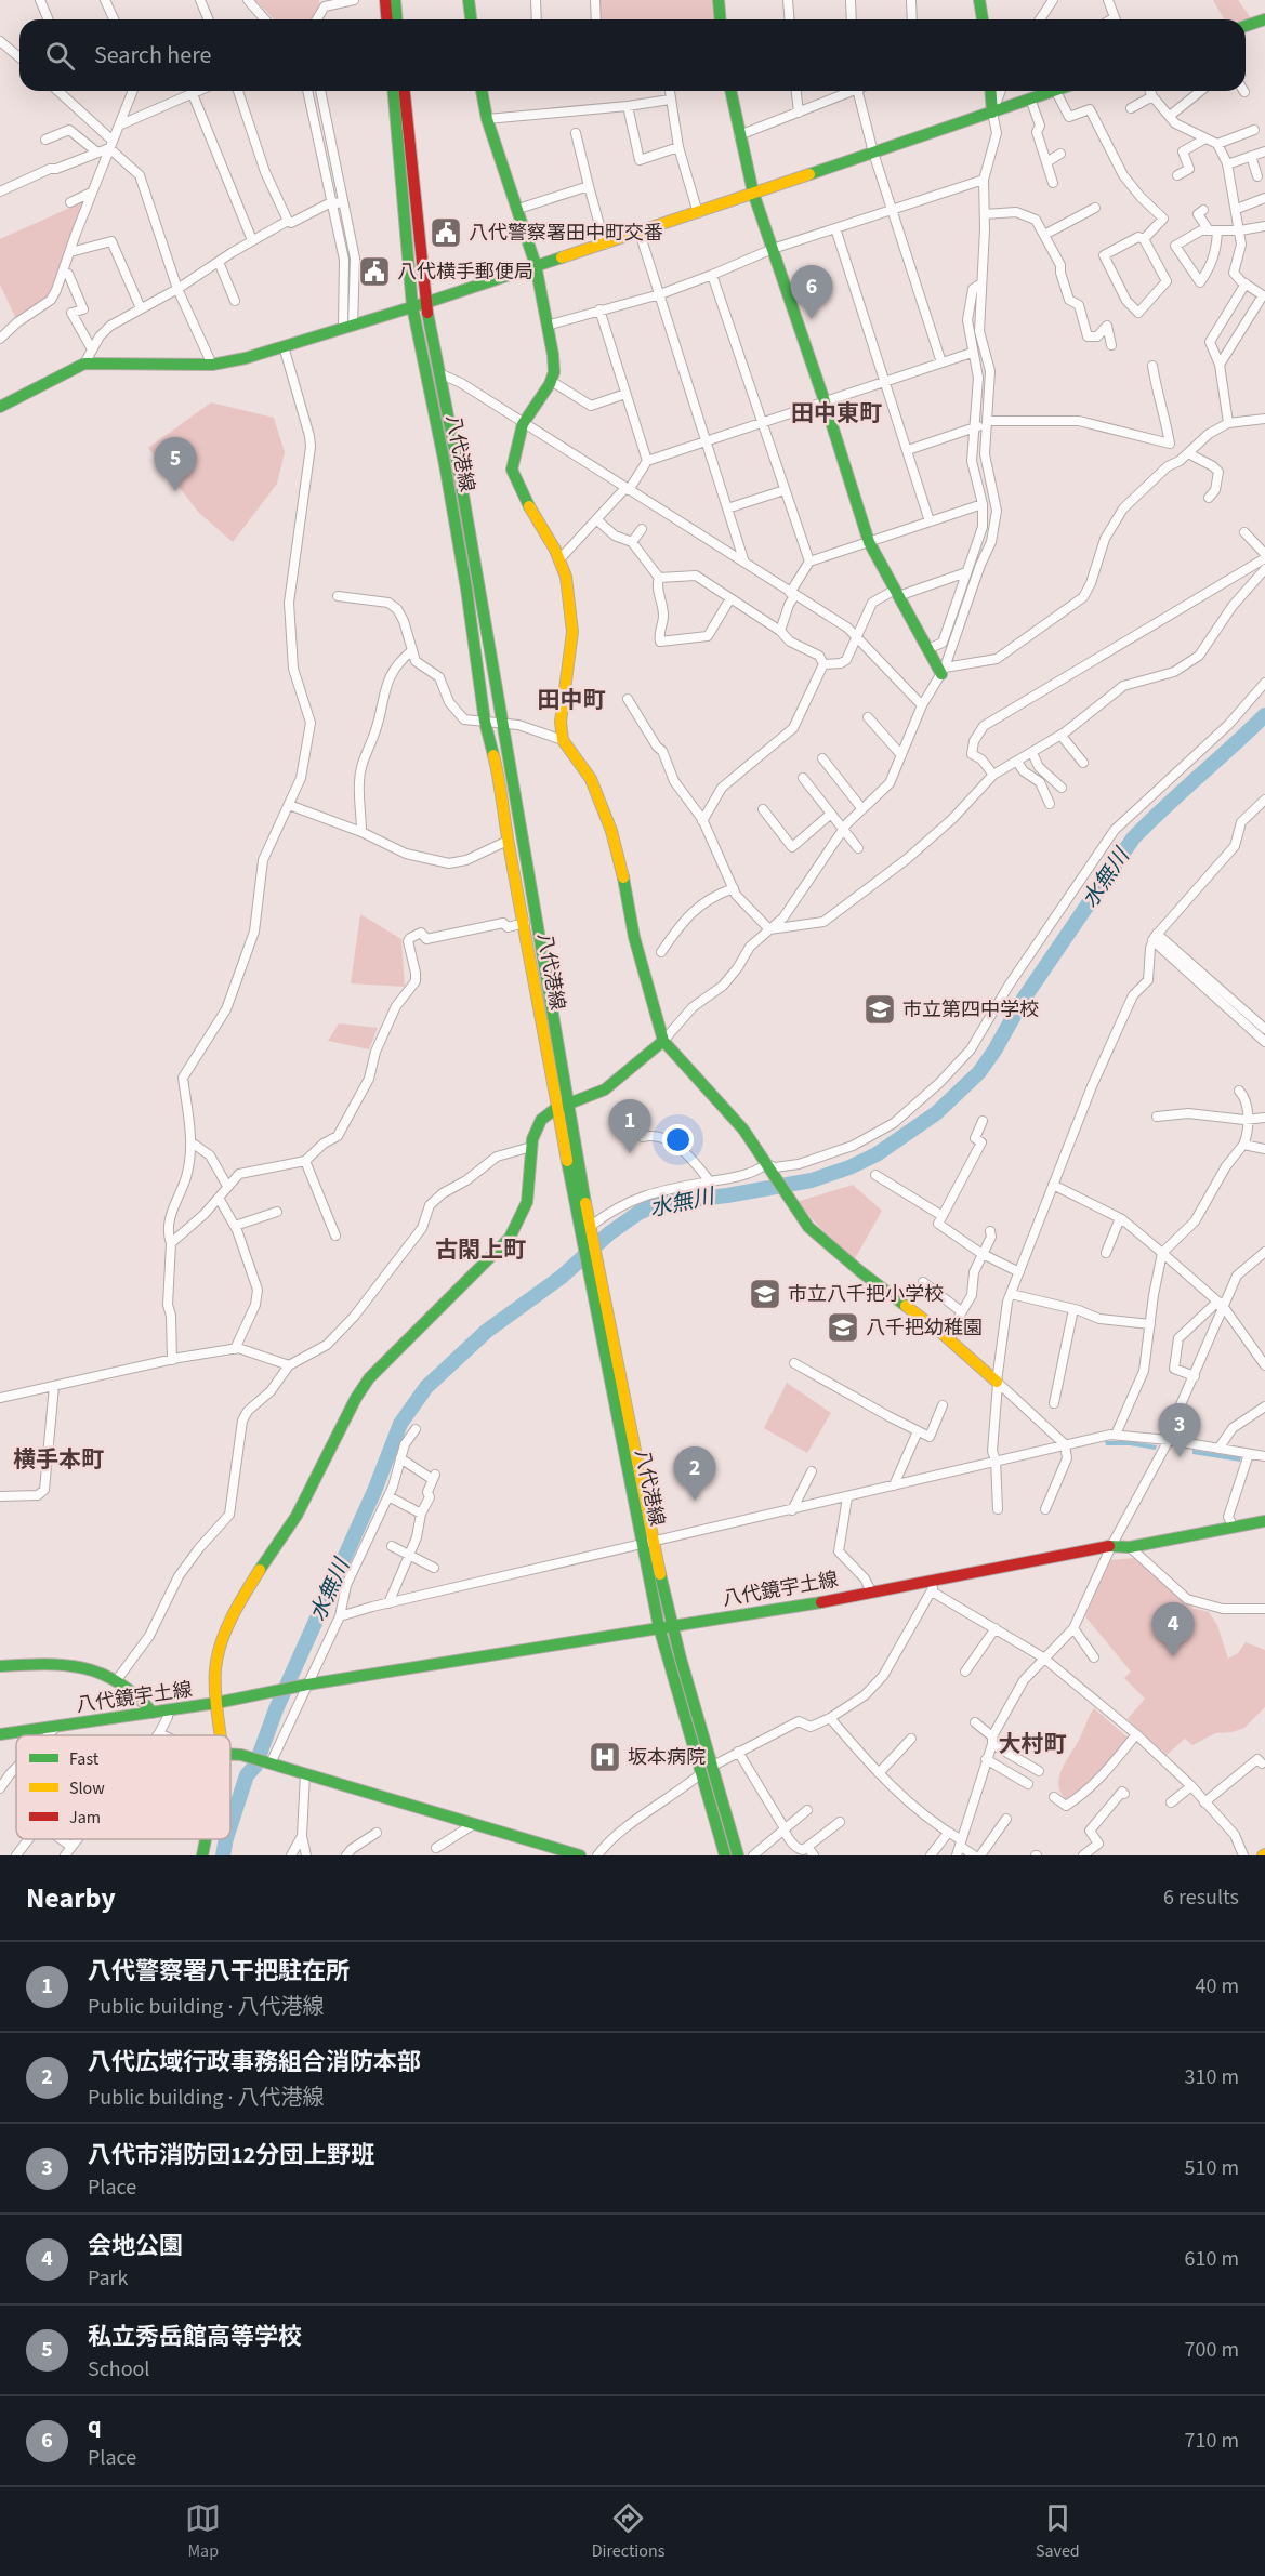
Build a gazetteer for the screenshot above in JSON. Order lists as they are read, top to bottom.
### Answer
{
  "streets": {
    "street": ["八代港線", "八代鏡宇土線"]
  },
  "crossings": [
    ["八代港線", "八代鏡宇土線"]
  ],
  "districts": [
    "田中東町",
    "田中町",
    "古閑上町",
    "横手本町",
    "大村町"
  ],
  "water": ["水無川"],
  "places": {
    "public building": ["八代警察署田中町交番", "八代横手郵便局"],
    "school or university": ["市立第四中学校", "市立八千把小学校", "八千把幼稚園"],
    "hospital": ["坂本病院"]
  },
  "legend": ["Fast", "Slow", "Jam"],
  "page": {
    "search": "Search here",
    "pins": [
      "6",
      "5",
      "1",
      "3",
      "2",
      "4"
    ],
    "heading": ["Nearby", "6 results"],
    "list": [
      {
        "mark": "1",
        "name": "八代警察署八干把駐在所",
        "note": "Public building · 八代港線",
        "value": "40 m"
      },
      {
        "mark": "2",
        "name": "八代広域行政事務組合消防本部",
        "note": "Public building · 八代港線",
        "value": "310 m"
      },
      {
        "mark": "3",
        "name": "八代市消防団12分団上野班",
        "note": "Place",
        "value": "510 m"
      },
      {
        "mark": "4",
        "name": "会地公園",
        "note": "Park",
        "value": "610 m"
      },
      {
        "mark": "5",
        "name": "私立秀岳館高等学校",
        "note": "School",
        "value": "700 m"
      },
      {
        "mark": "6",
        "name": "q",
        "note": "Place",
        "value": "710 m"
      }
    ],
    "nav": ["Map", "Directions", "Saved"]
  }
}
